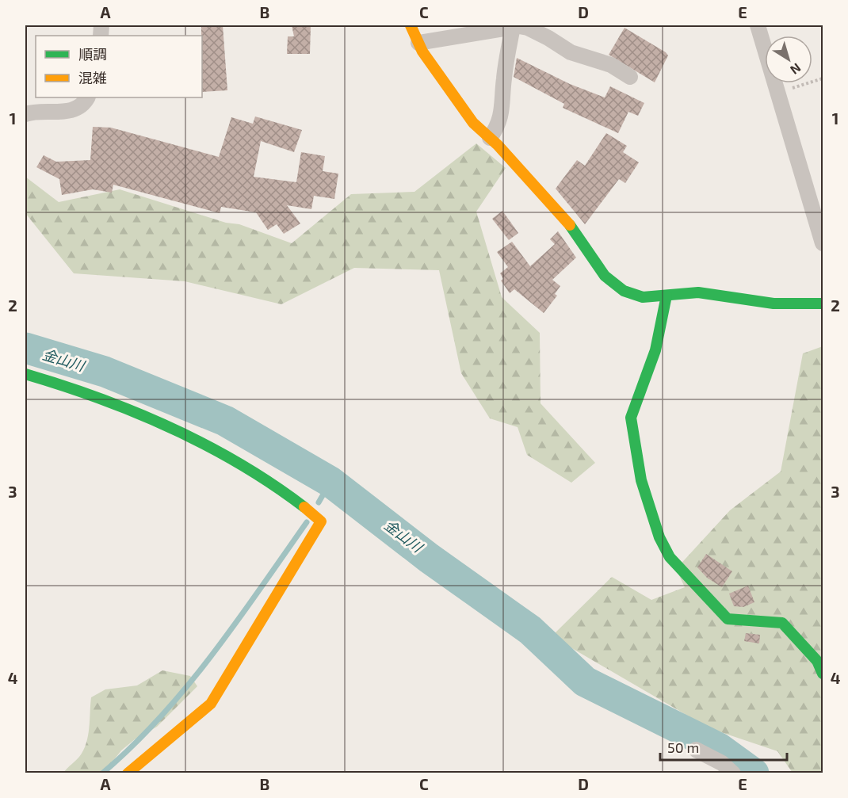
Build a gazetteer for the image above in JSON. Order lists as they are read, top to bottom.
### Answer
{
  "water": ["金山川"],
  "legend": ["順調", "混雑"],
  "scale_bar": "50 m",
  "north": "bottom right",
  "grid": {
    "columns": [
      "A",
      "B",
      "C",
      "D",
      "E"
    ],
    "rows": [
      "1",
      "2",
      "3",
      "4"
    ]
  }
}
